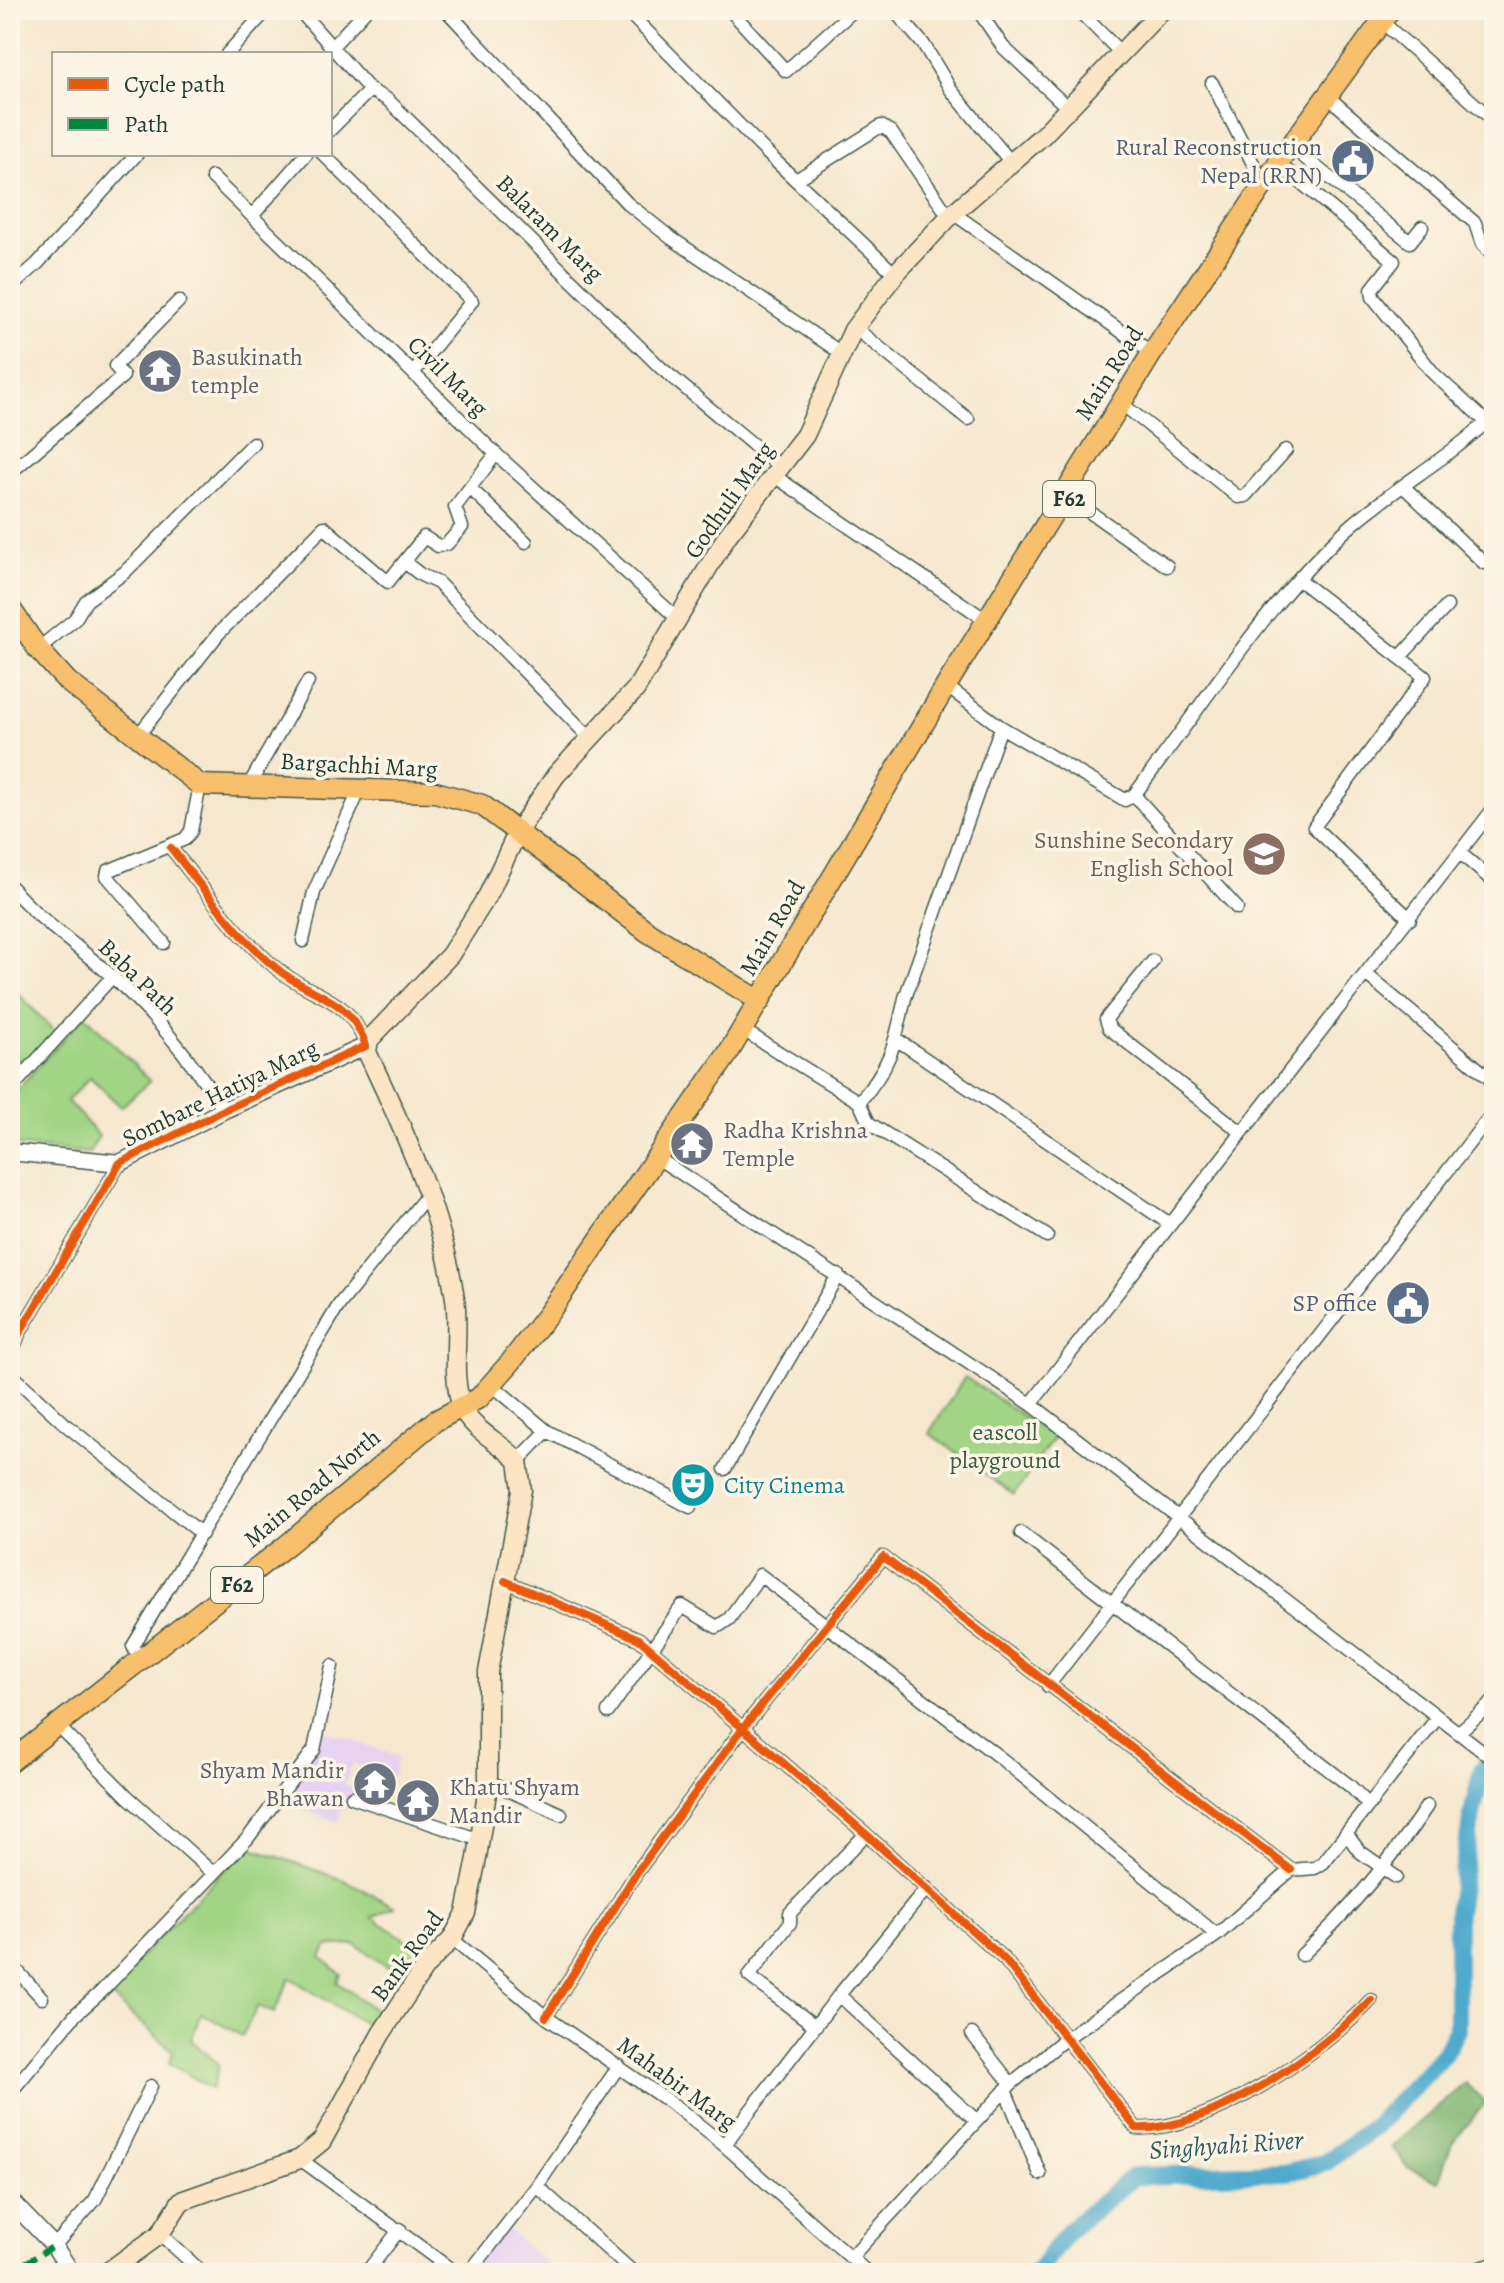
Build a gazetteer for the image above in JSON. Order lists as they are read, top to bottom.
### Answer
{
  "streets": {
    "main road": [
      "Main Road",
      "F62",
      "Godhuli Marg",
      "Bargachhi Marg",
      "Main Road North",
      "Bank Road"
    ],
    "street": [
      "Balaram Marg",
      "Civil Marg",
      "Baba Path",
      "Sombare Hatiya Marg",
      "Mahabir Marg"
    ]
  },
  "crossings": [
    ["Balaram Marg", "Main Road"],
    ["Balaram Marg", "Godhuli Marg"],
    ["Main Road", "F62"],
    ["Main Road", "Bargachhi Marg"],
    ["Civil Marg", "Godhuli Marg"],
    ["F62", "Bargachhi Marg"],
    ["F62", "Main Road North"],
    ["Godhuli Marg", "Bargachhi Marg"],
    ["Godhuli Marg", "Sombare Hatiya Marg"],
    ["Baba Path", "Sombare Hatiya Marg"],
    ["Bank Road", "Mahabir Marg"]
  ],
  "water": ["Singhyahi River"],
  "parks": ["eascoll playground"],
  "places": {
    "public building": ["Rural Reconstruction Nepal (RRN)", "SP office"],
    "temple": [
      "Basukinath temple",
      "Radha Krishna Temple",
      "Shyam Mandir Bhawan",
      "Khatu Shyam Mandir"
    ],
    "school or university": ["Sunshine Secondary English School"],
    "theatre": ["City Cinema"]
  },
  "legend": ["Cycle path", "Path"]
}
